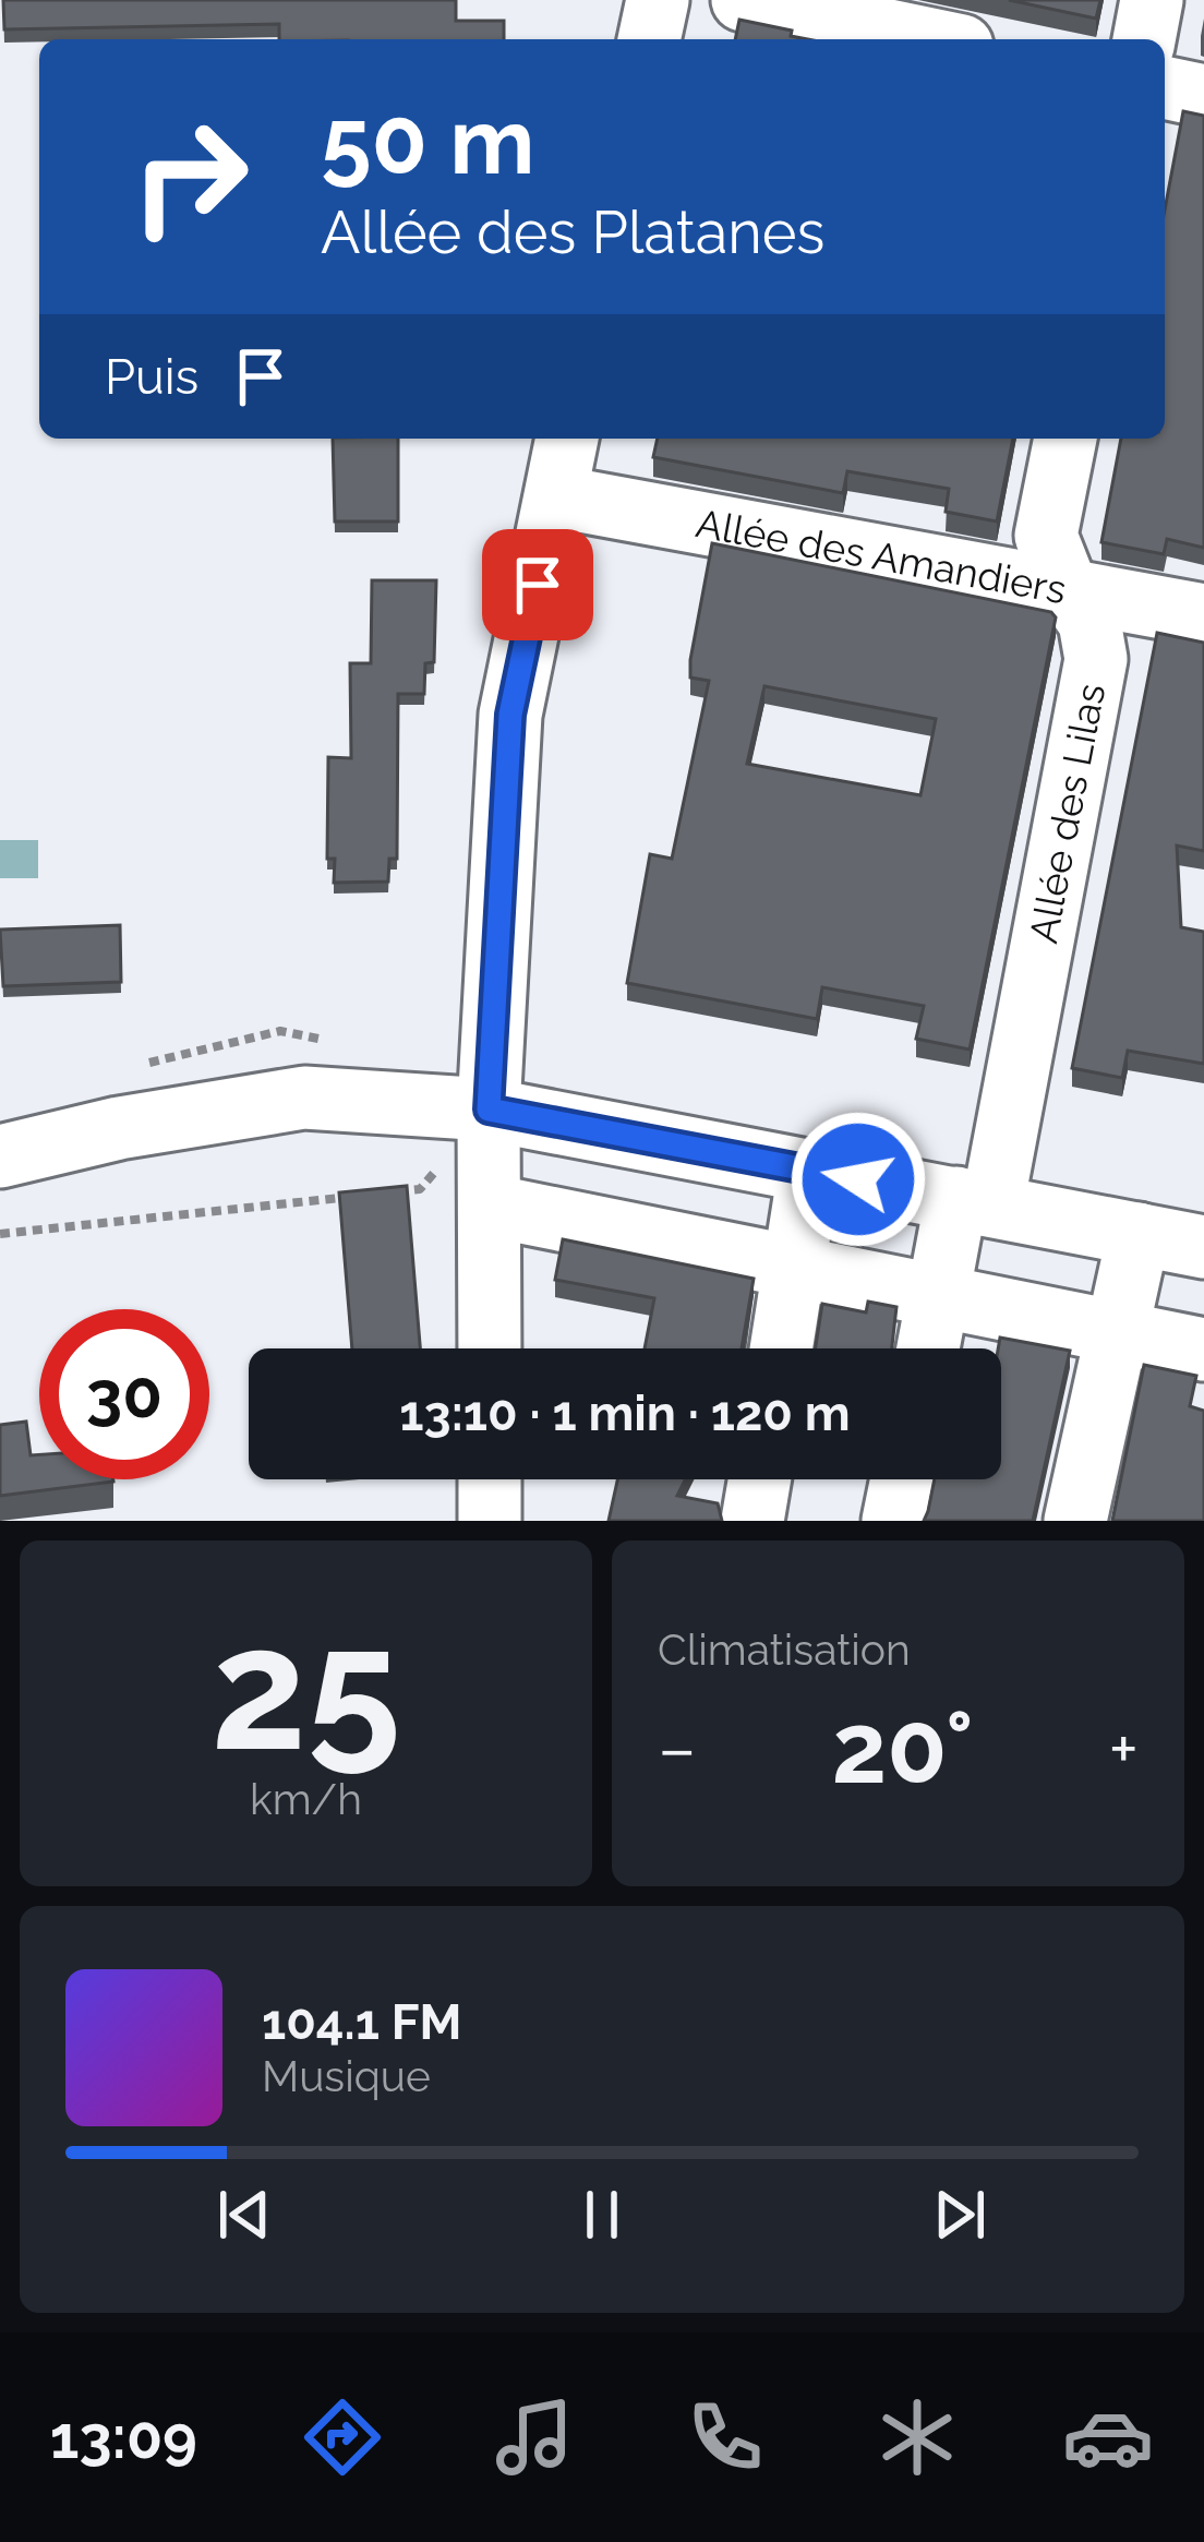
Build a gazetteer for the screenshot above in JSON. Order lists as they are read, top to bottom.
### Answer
{
  "streets": {
    "street": ["Allée des Amandiers", "Allée des Lilas"]
  },
  "crossings": [
    ["Allée des Amandiers", "Allée des Lilas"]
  ],
  "page": {
    "turn": ["50 m", "Allée des Platanes"],
    "then": "Puis",
    "limit": "30",
    "trip": "13:10 · 1 min · 120 m",
    "tile": [
      ["25", "km/h"],
      "Climatisation"
    ],
    "heat": ["−", "20°", "+"],
    "song": ["104.1 FM", "Musique"],
    "tabs": "13:09"
  }
}
